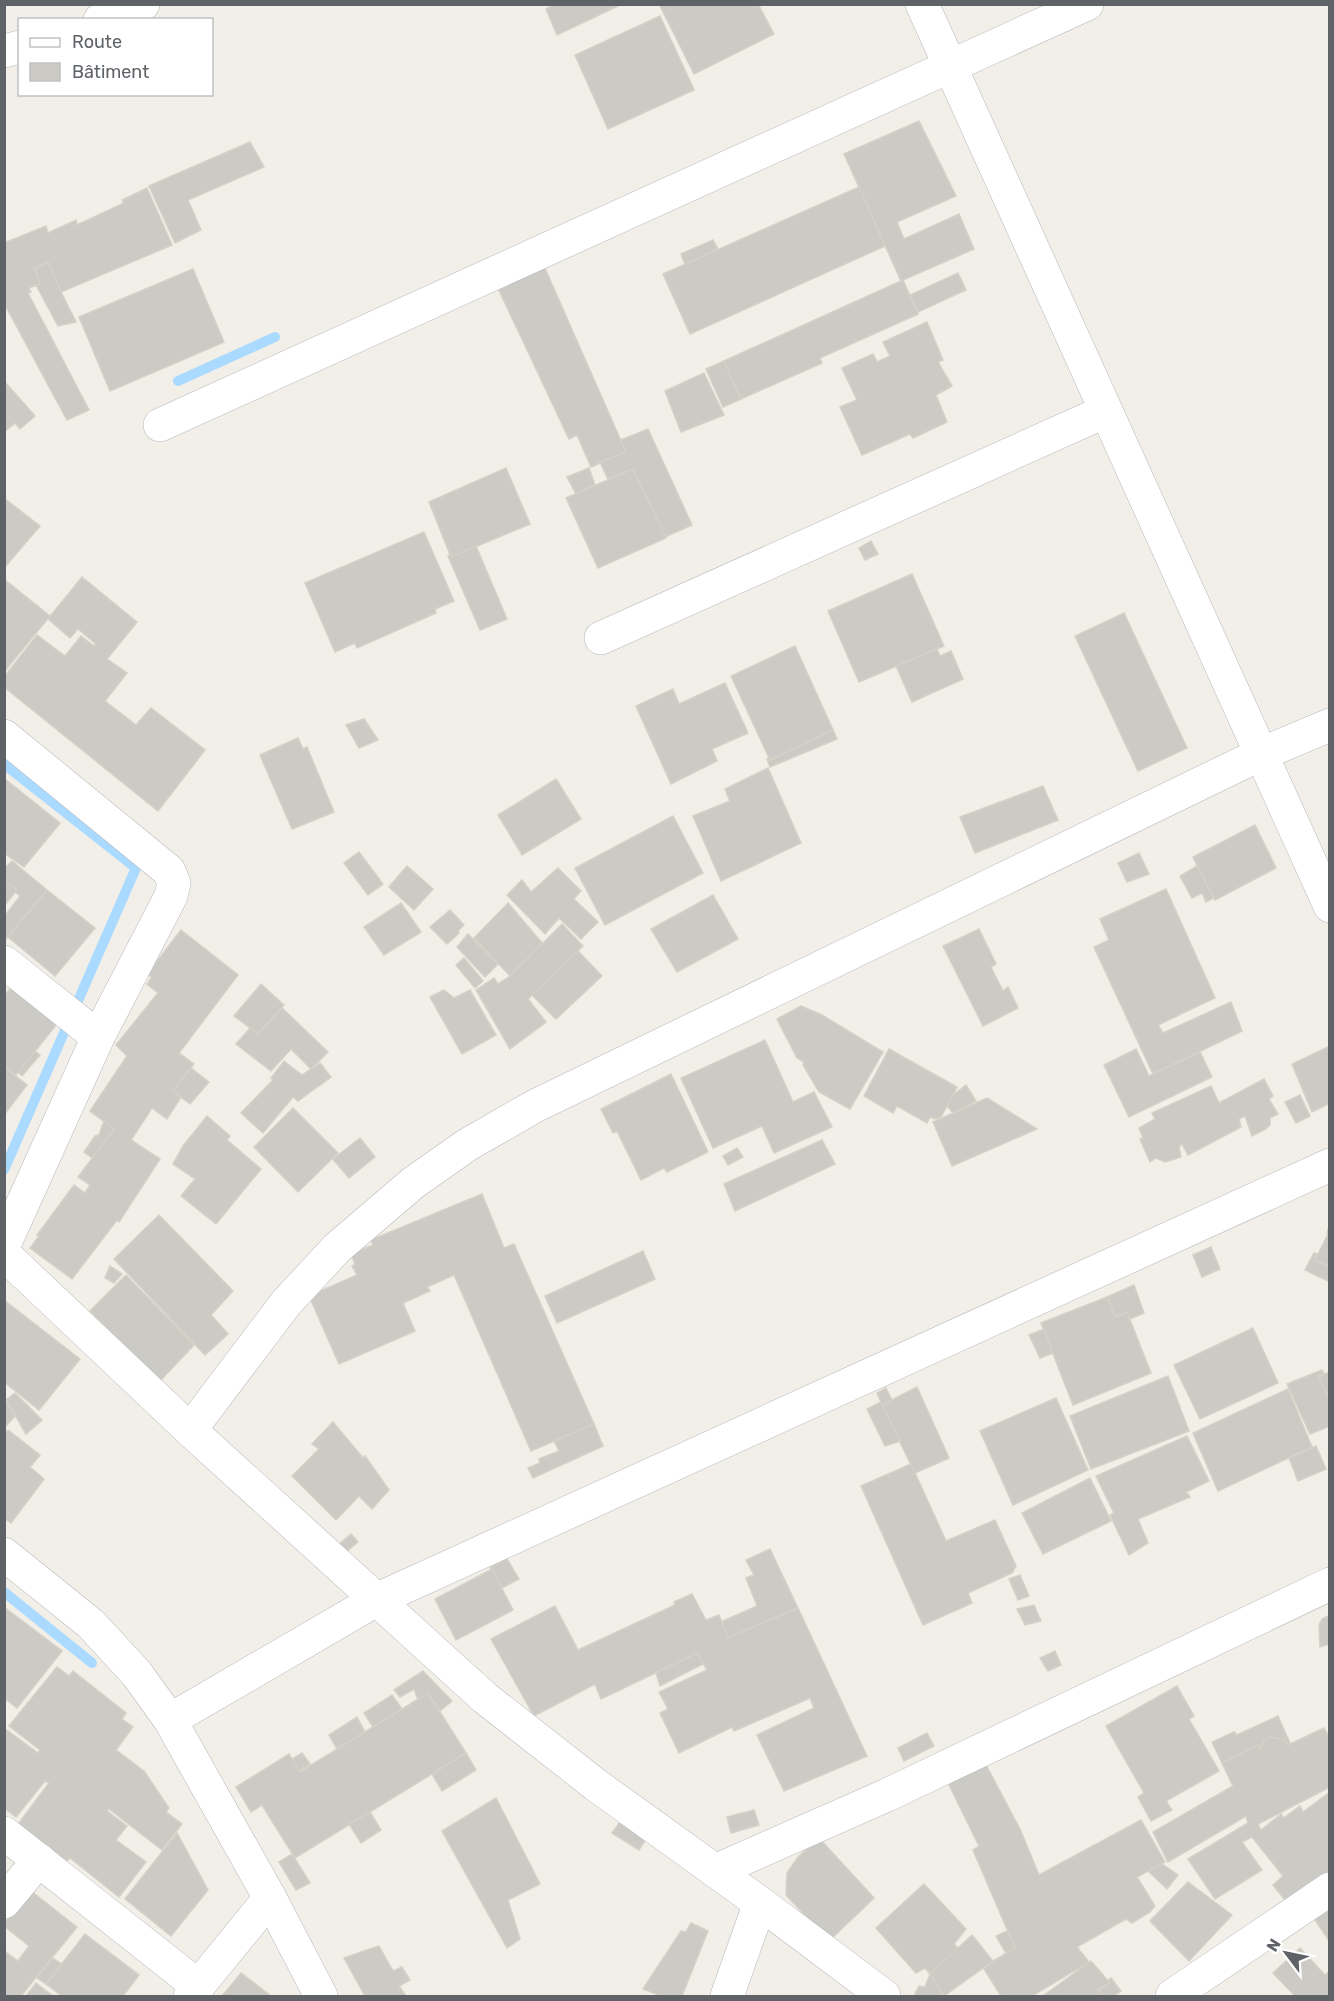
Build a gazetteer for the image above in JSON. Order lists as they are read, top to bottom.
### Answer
{
  "legend": ["Route", "Bâtiment"],
  "north": "top left"
}
